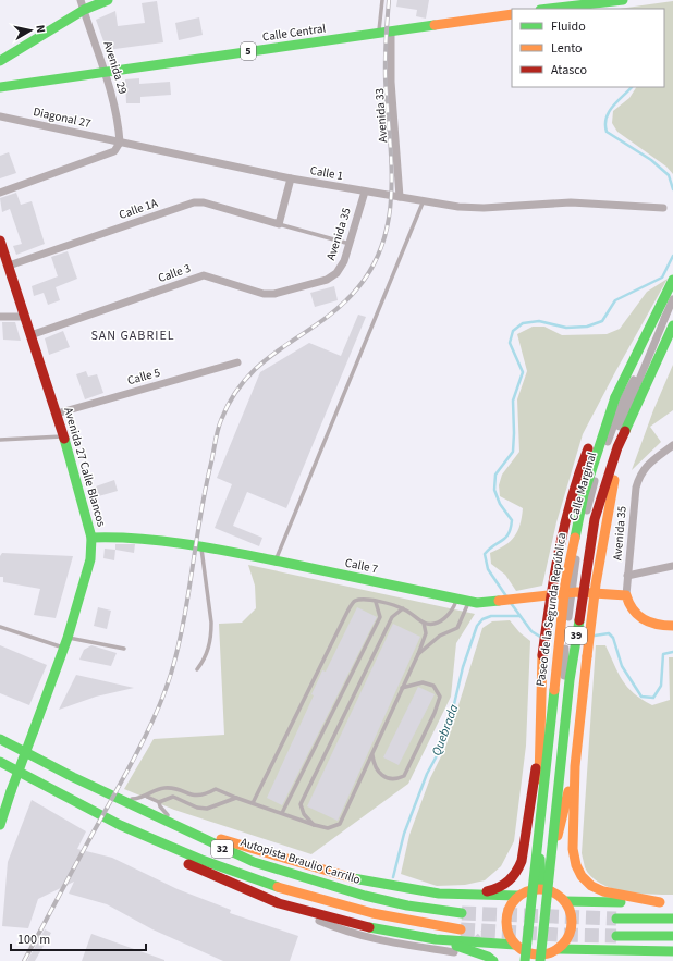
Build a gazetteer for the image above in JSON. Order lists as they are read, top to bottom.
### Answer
{
  "streets": {
    "main road": [
      "Calle Central",
      "5",
      "Avenida 27 Calle Blancos",
      "Calle 7",
      "Paseo de la Segunda República",
      "39",
      "32",
      "Autopista Braulio Carrillo"
    ],
    "street": [
      "Avenida 29",
      "Avenida 33",
      "Diagonal 27",
      "Calle 1",
      "Calle 1A",
      "Avenida 35",
      "Calle 3",
      "Calle 5",
      "Calle Marginal"
    ]
  },
  "crossings": [
    ["Calle Central", "Avenida 29"],
    ["Calle Central", "Avenida 33"],
    ["Avenida 29", "Diagonal 27"],
    ["Avenida 29", "Calle 1"],
    ["Avenida 33", "Calle 1"],
    ["Diagonal 27", "Calle 1"],
    ["Calle 1", "Avenida 35"],
    ["Calle 1A", "Avenida 27 Calle Blancos"],
    ["Avenida 35", "Calle 3"],
    ["Avenida 35", "Calle 7"],
    ["Calle 3", "Avenida 27 Calle Blancos"],
    ["Calle 5", "Avenida 27 Calle Blancos"],
    ["Avenida 27 Calle Blancos", "Calle 7"],
    ["Calle Marginal", "Calle 7"],
    ["Paseo de la Segunda República", "39"]
  ],
  "districts": ["SAN GABRIEL"],
  "water": ["Quebrada"],
  "legend": ["Fluido", "Lento", "Atasco"],
  "scale_bar": "100 m",
  "north": "right"
}
